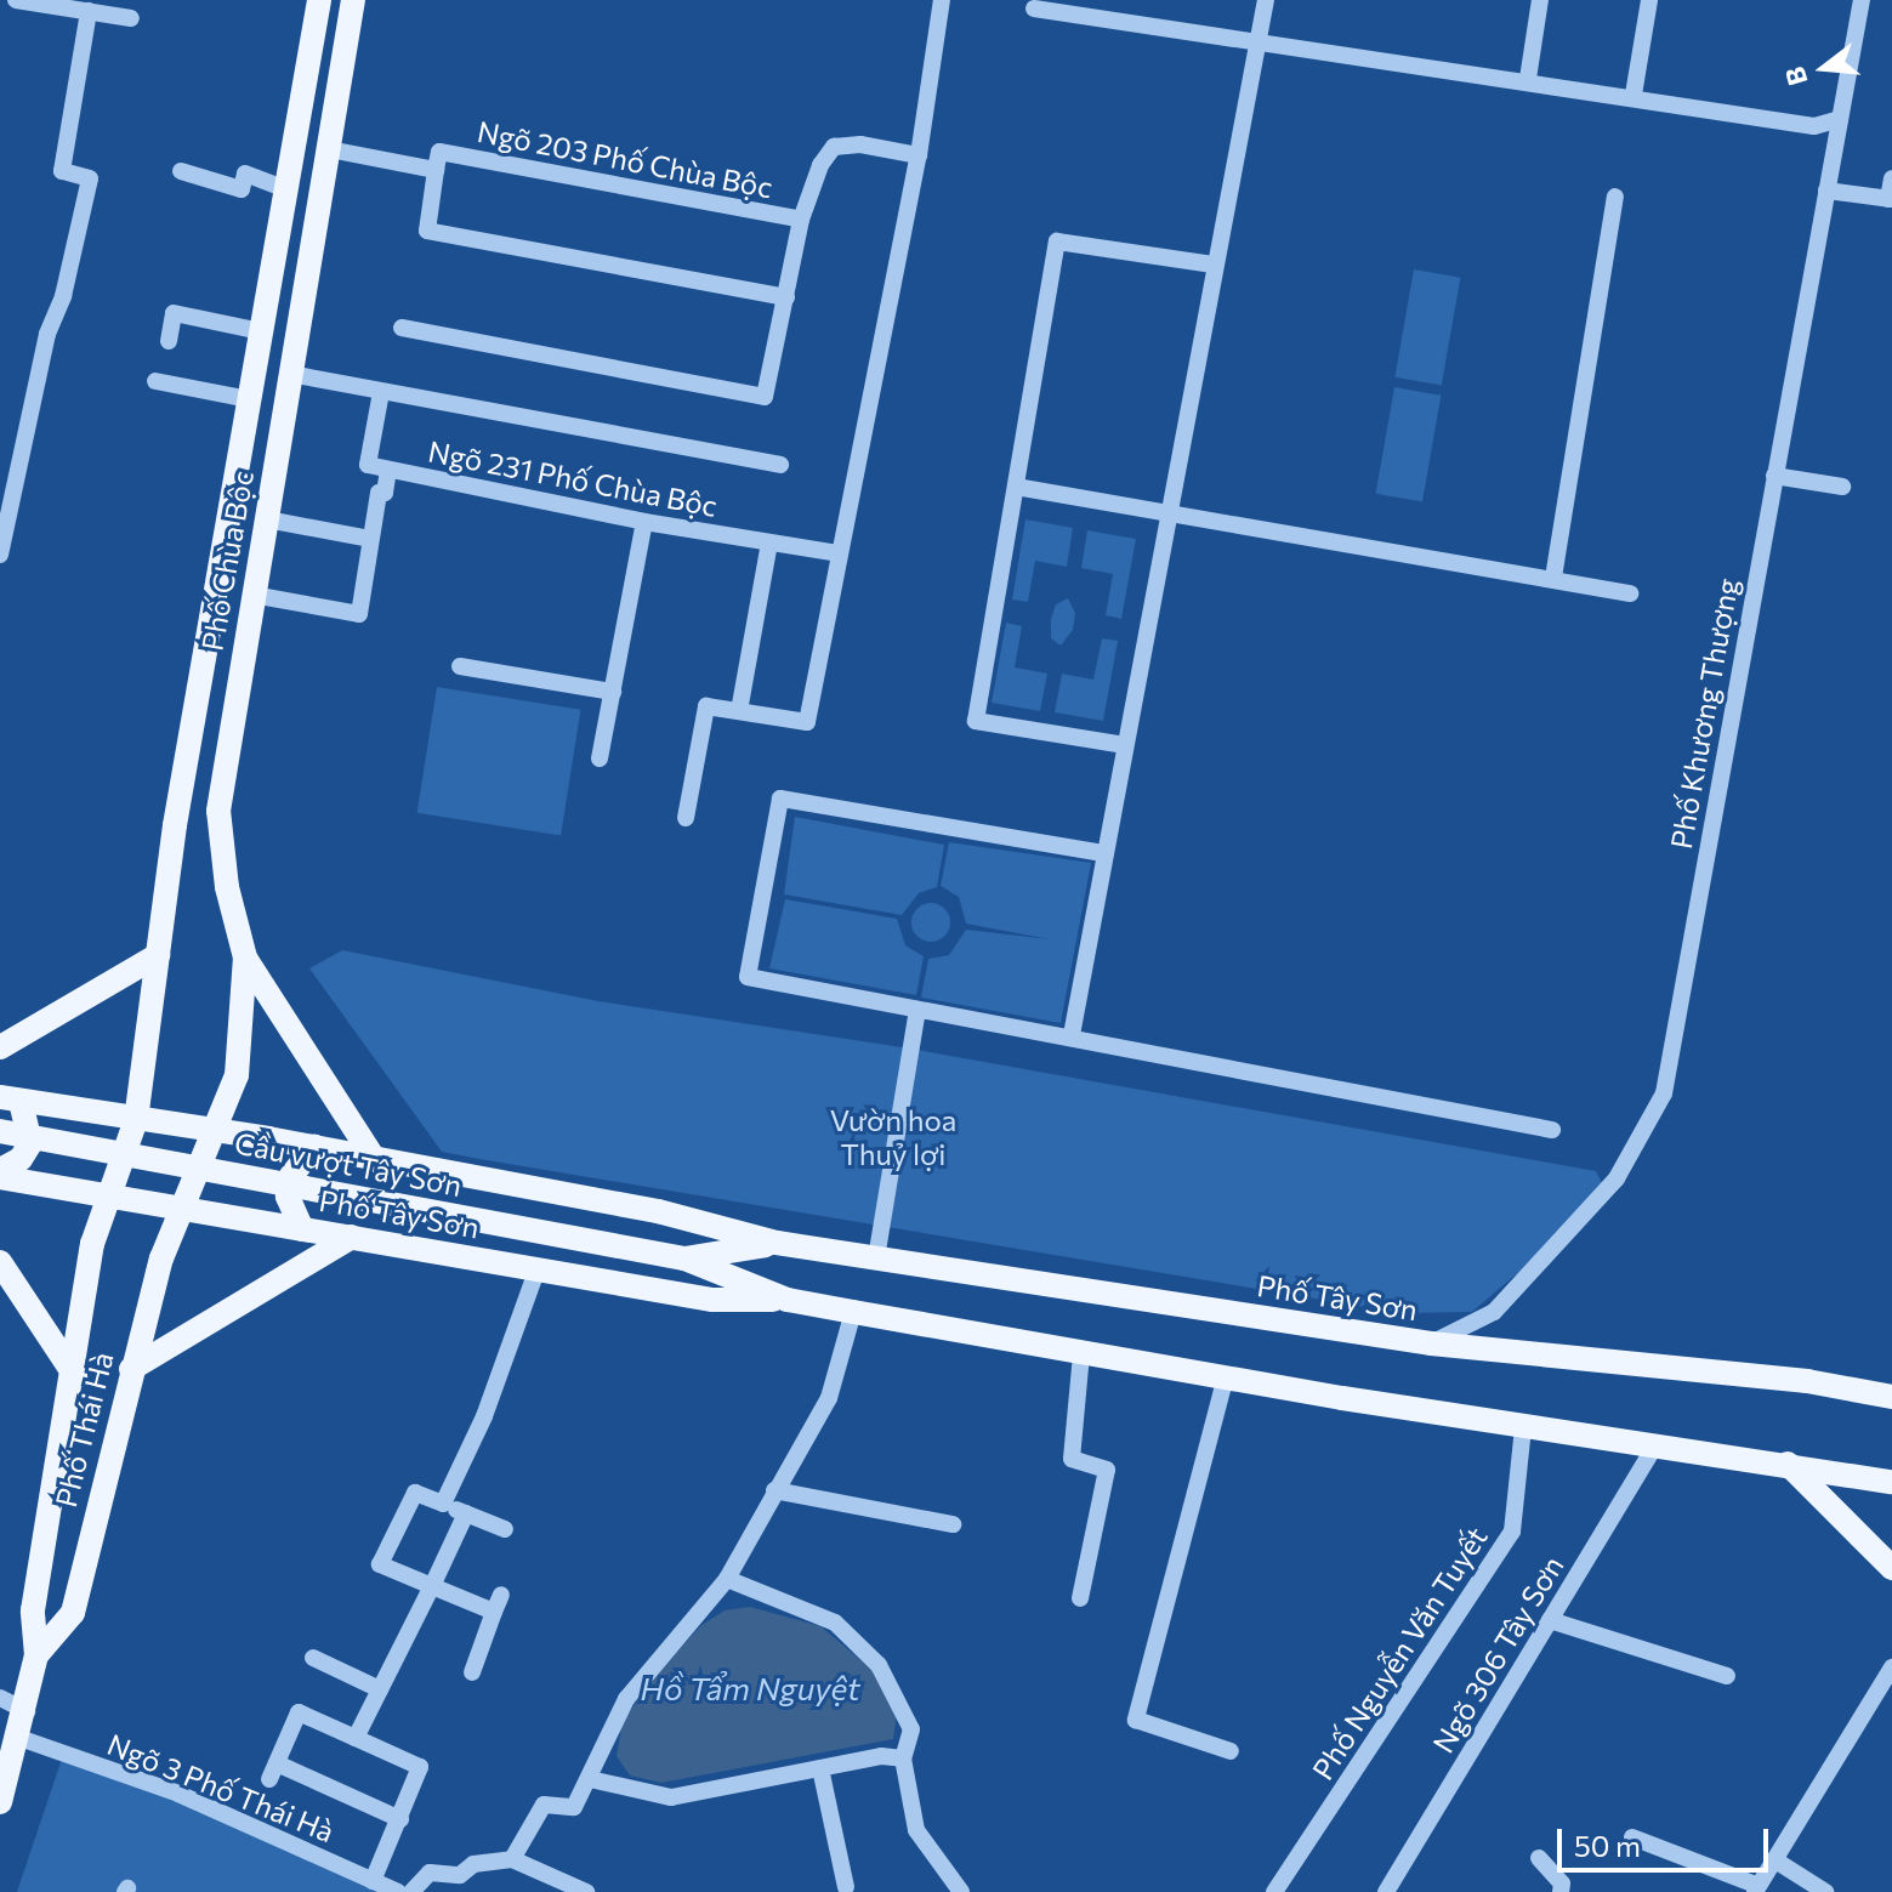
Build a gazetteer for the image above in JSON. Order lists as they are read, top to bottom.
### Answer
{
  "streets": {
    "main road": [
      "Phố Chùa Bộc",
      "Cầu vượt Tây Sơn",
      "Phố Tây Sơn",
      "Phố Thái Hà"
    ],
    "street": [
      "Ngõ 203 Phố Chùa Bộc",
      "Ngõ 231 Phố Chùa Bộc",
      "Phố Khương Thượng",
      "Phố Nguyễn Văn Tuyết",
      "Ngõ 306 Tây Sơn",
      "Ngõ 3 Phố Thái Hà"
    ]
  },
  "crossings": [
    ["Ngõ 203 Phố Chùa Bộc", "Phố Chùa Bộc"],
    ["Ngõ 231 Phố Chùa Bộc", "Phố Chùa Bộc"],
    ["Phố Chùa Bộc", "Phố Tây Sơn"],
    ["Phố Chùa Bộc", "Phố Thái Hà"],
    ["Phố Khương Thượng", "Phố Tây Sơn"],
    ["Cầu vượt Tây Sơn", "Phố Tây Sơn"],
    ["Phố Tây Sơn", "Phố Thái Hà"],
    ["Phố Tây Sơn", "Phố Nguyễn Văn Tuyết"],
    ["Phố Tây Sơn", "Ngõ 306 Tây Sơn"],
    ["Phố Thái Hà", "Ngõ 3 Phố Thái Hà"]
  ],
  "water": ["Hồ Tẩm Nguyệt"],
  "parks": ["Vườn hoa Thuỷ lợi"],
  "scale_bar": "50 m",
  "north": "left"
}
